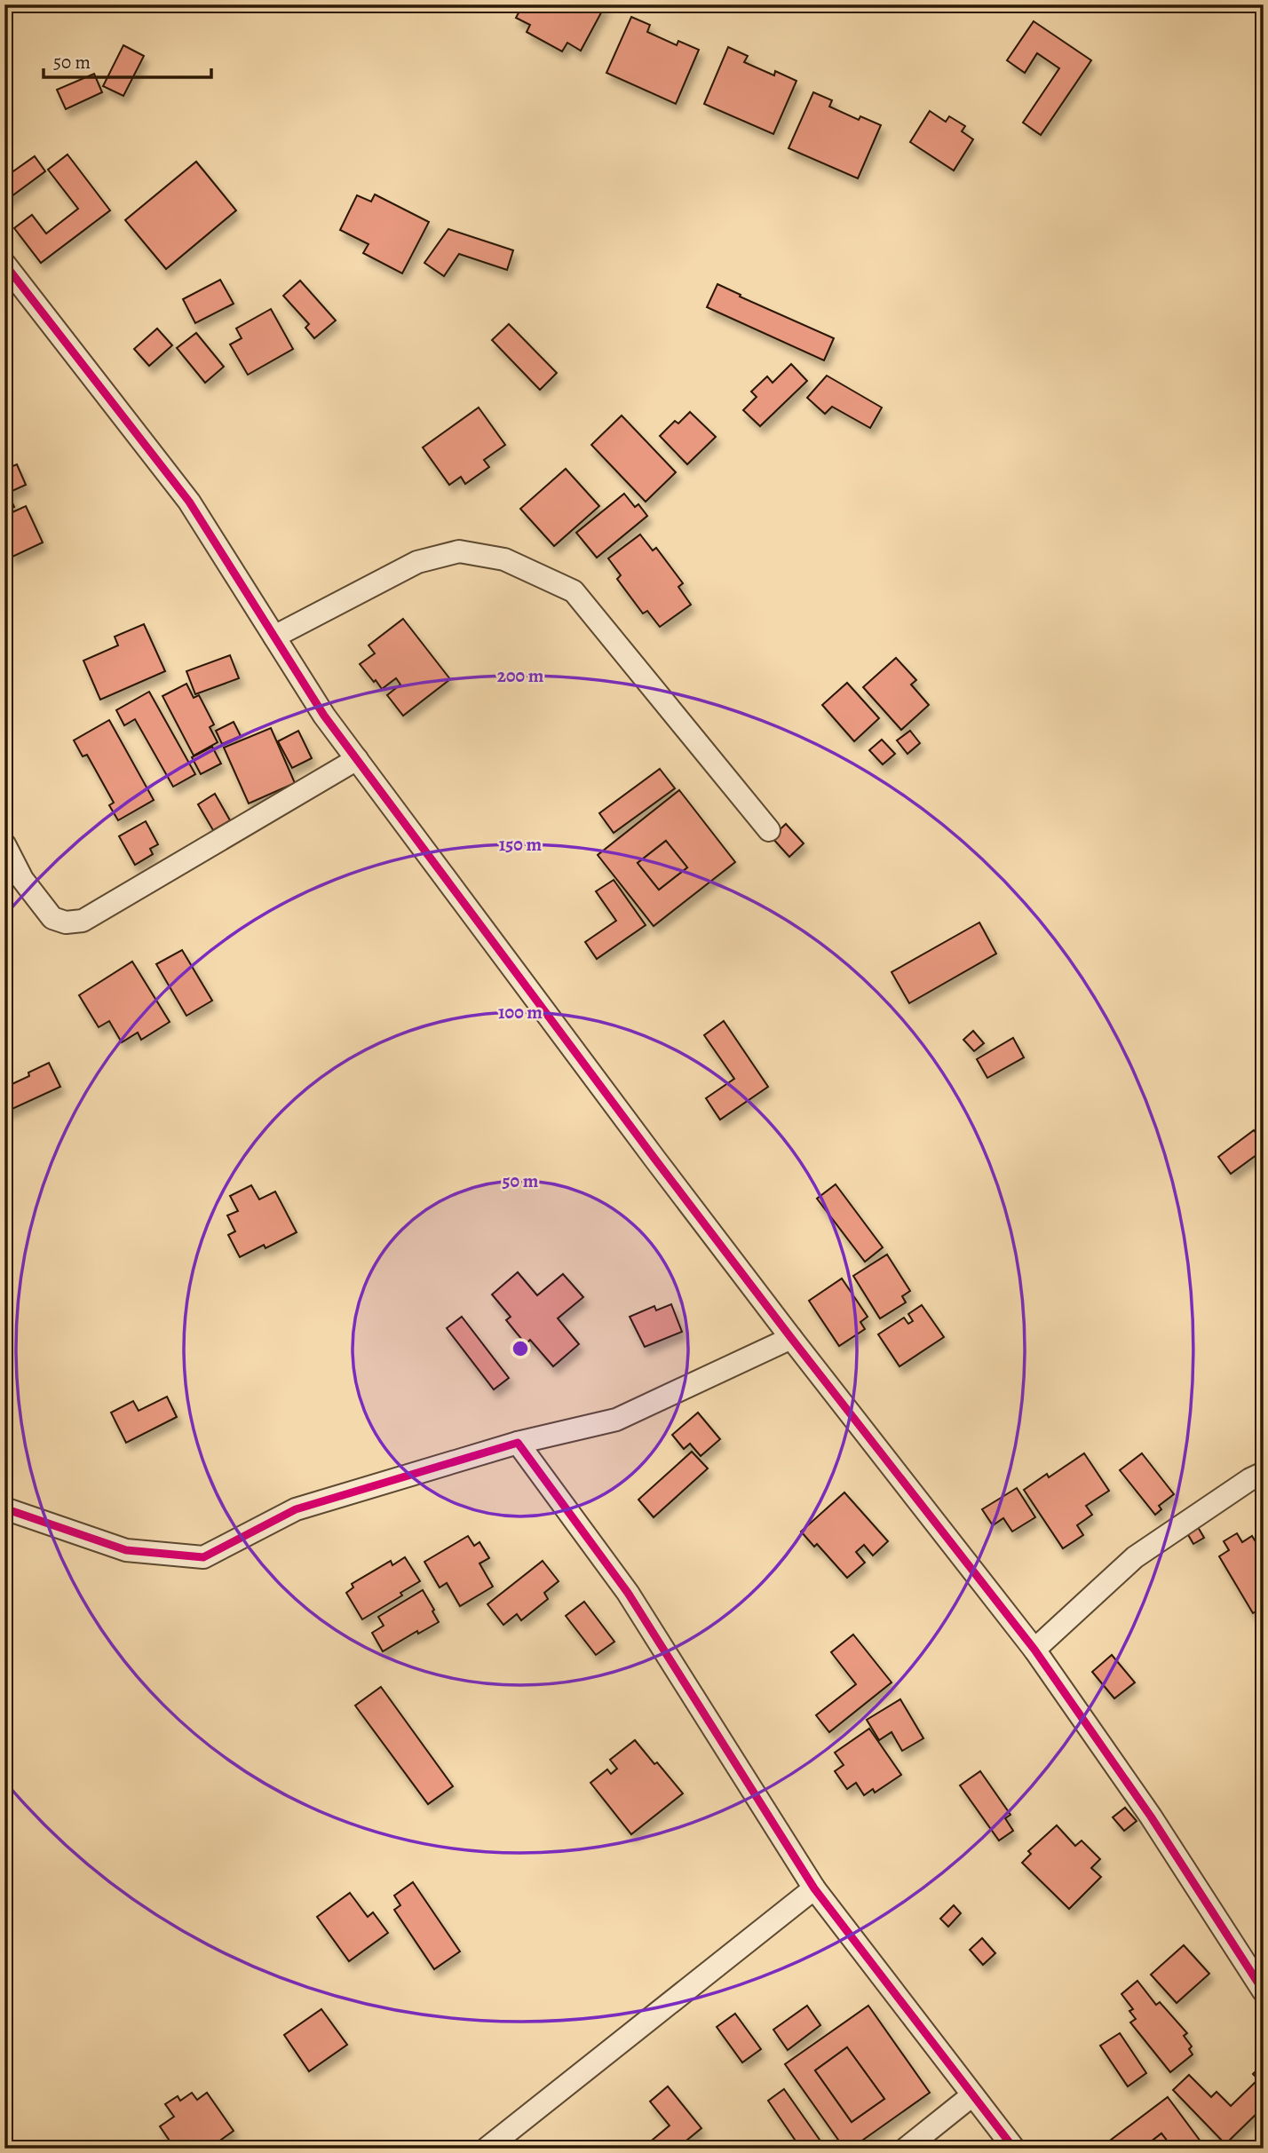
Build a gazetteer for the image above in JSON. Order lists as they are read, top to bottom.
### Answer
{
  "scale_bar": "50 m",
  "rings": [
    "200 m",
    "150 m",
    "100 m",
    "50 m"
  ]
}
